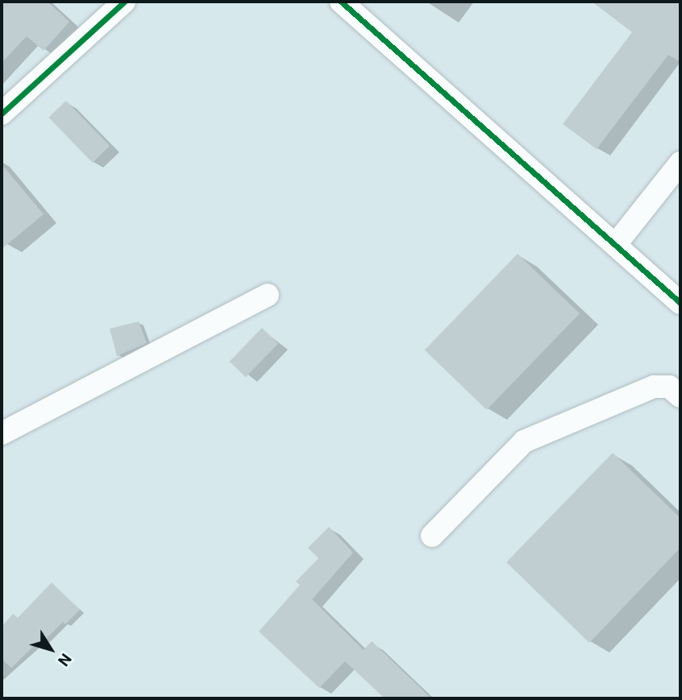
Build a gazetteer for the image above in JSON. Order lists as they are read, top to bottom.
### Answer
{
  "north": "bottom right"
}
